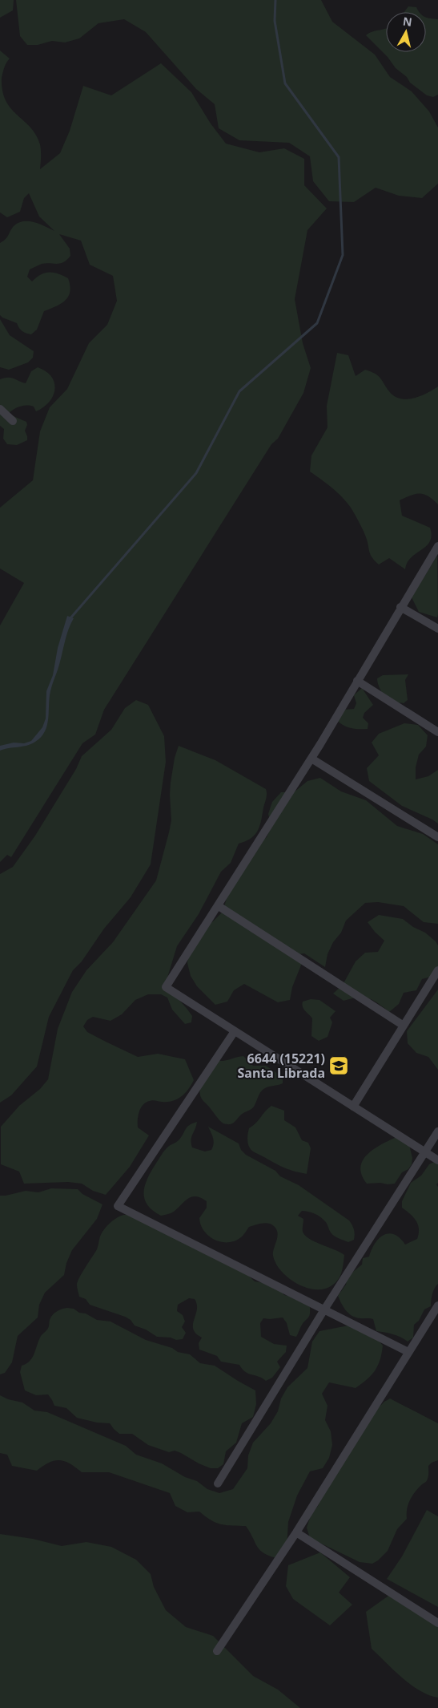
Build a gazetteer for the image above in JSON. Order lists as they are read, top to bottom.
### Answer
{
  "places": {
    "school or university": ["6644 (15221) Santa Librada"]
  },
  "north": "top"
}
